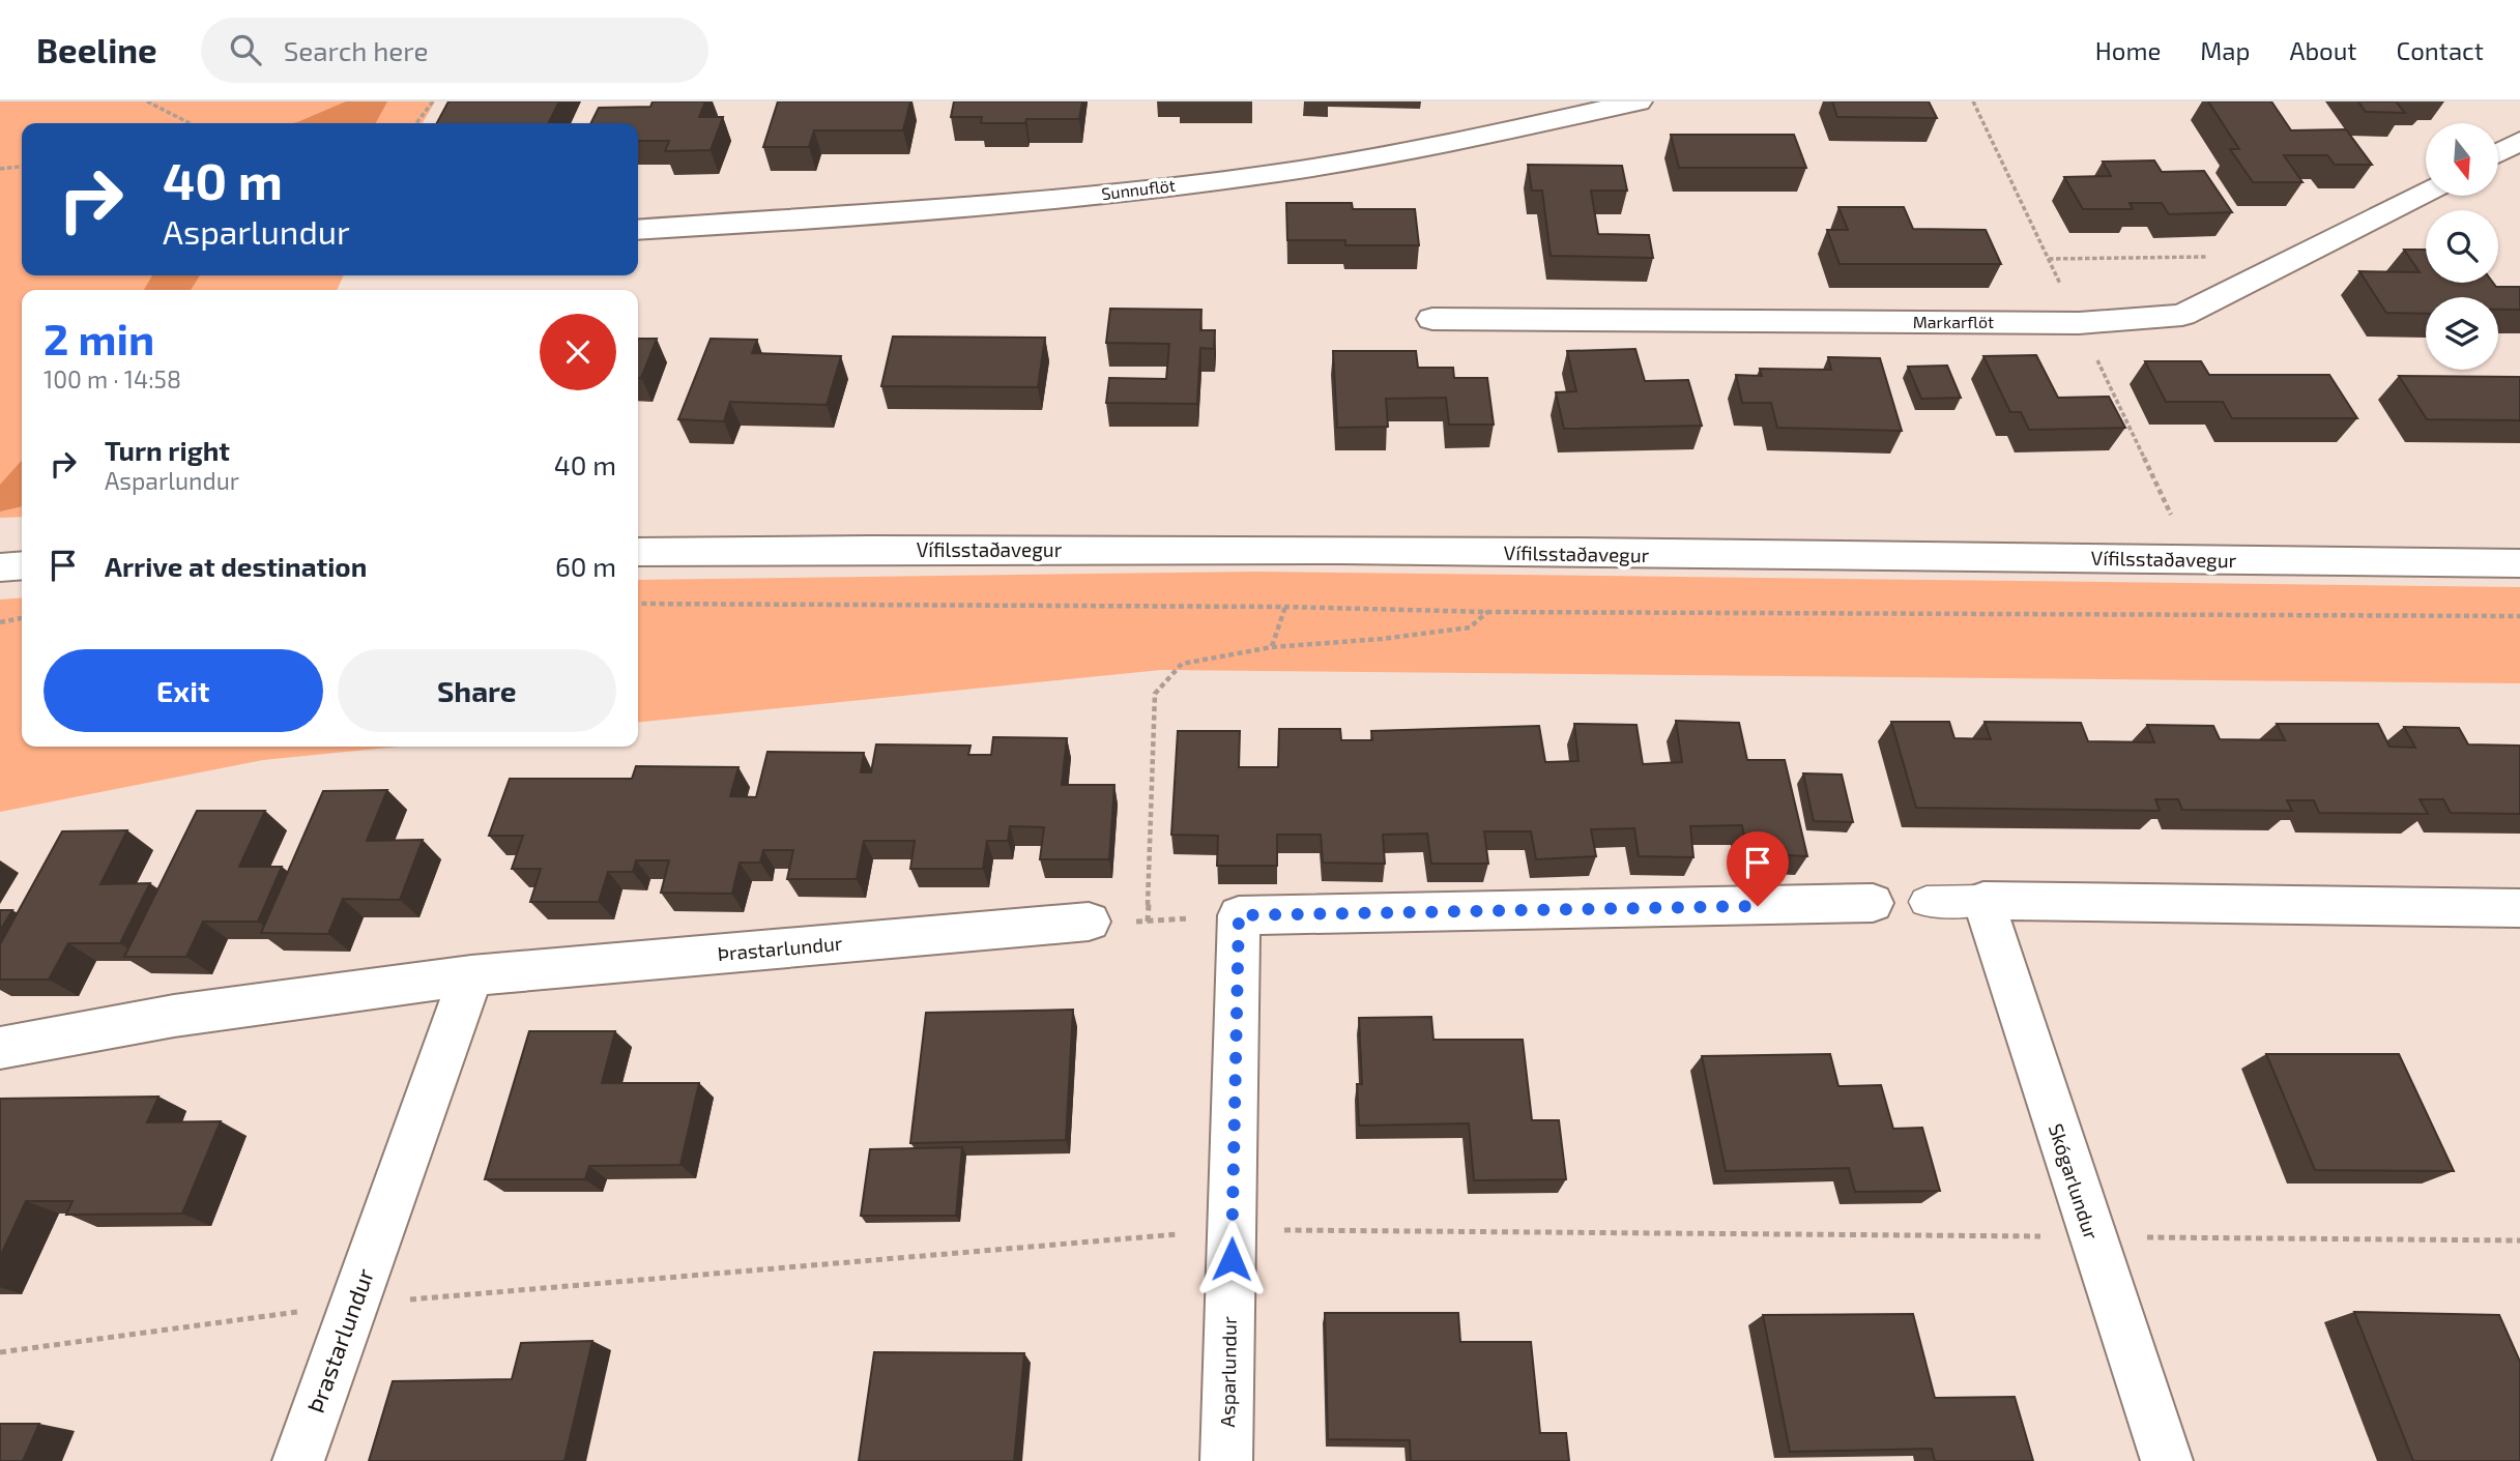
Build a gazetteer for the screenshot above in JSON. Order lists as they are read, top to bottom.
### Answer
{
  "streets": {
    "street": [
      "Sunnuflöt",
      "Markarflöt",
      "Vífilsstaðavegur",
      "Þrastarlundur",
      "Skógarlundur",
      "Asparlundur"
    ]
  },
  "north": "bottom",
  "page": {
    "header": "Beeline",
    "search": "Search here",
    "nav": [
      "Home",
      "Map",
      "About",
      "Contact"
    ],
    "turn": ["40 m", "Asparlundur"],
    "heading": ["2 min", "100 m · 14:58"],
    "list": [
      {
        "name": "Turn right",
        "note": "Asparlundur",
        "value": "40 m"
      },
      {
        "name": "Arrive at destination",
        "value": "60 m"
      }
    ],
    "buttons": ["Exit", "Share"]
  }
}
